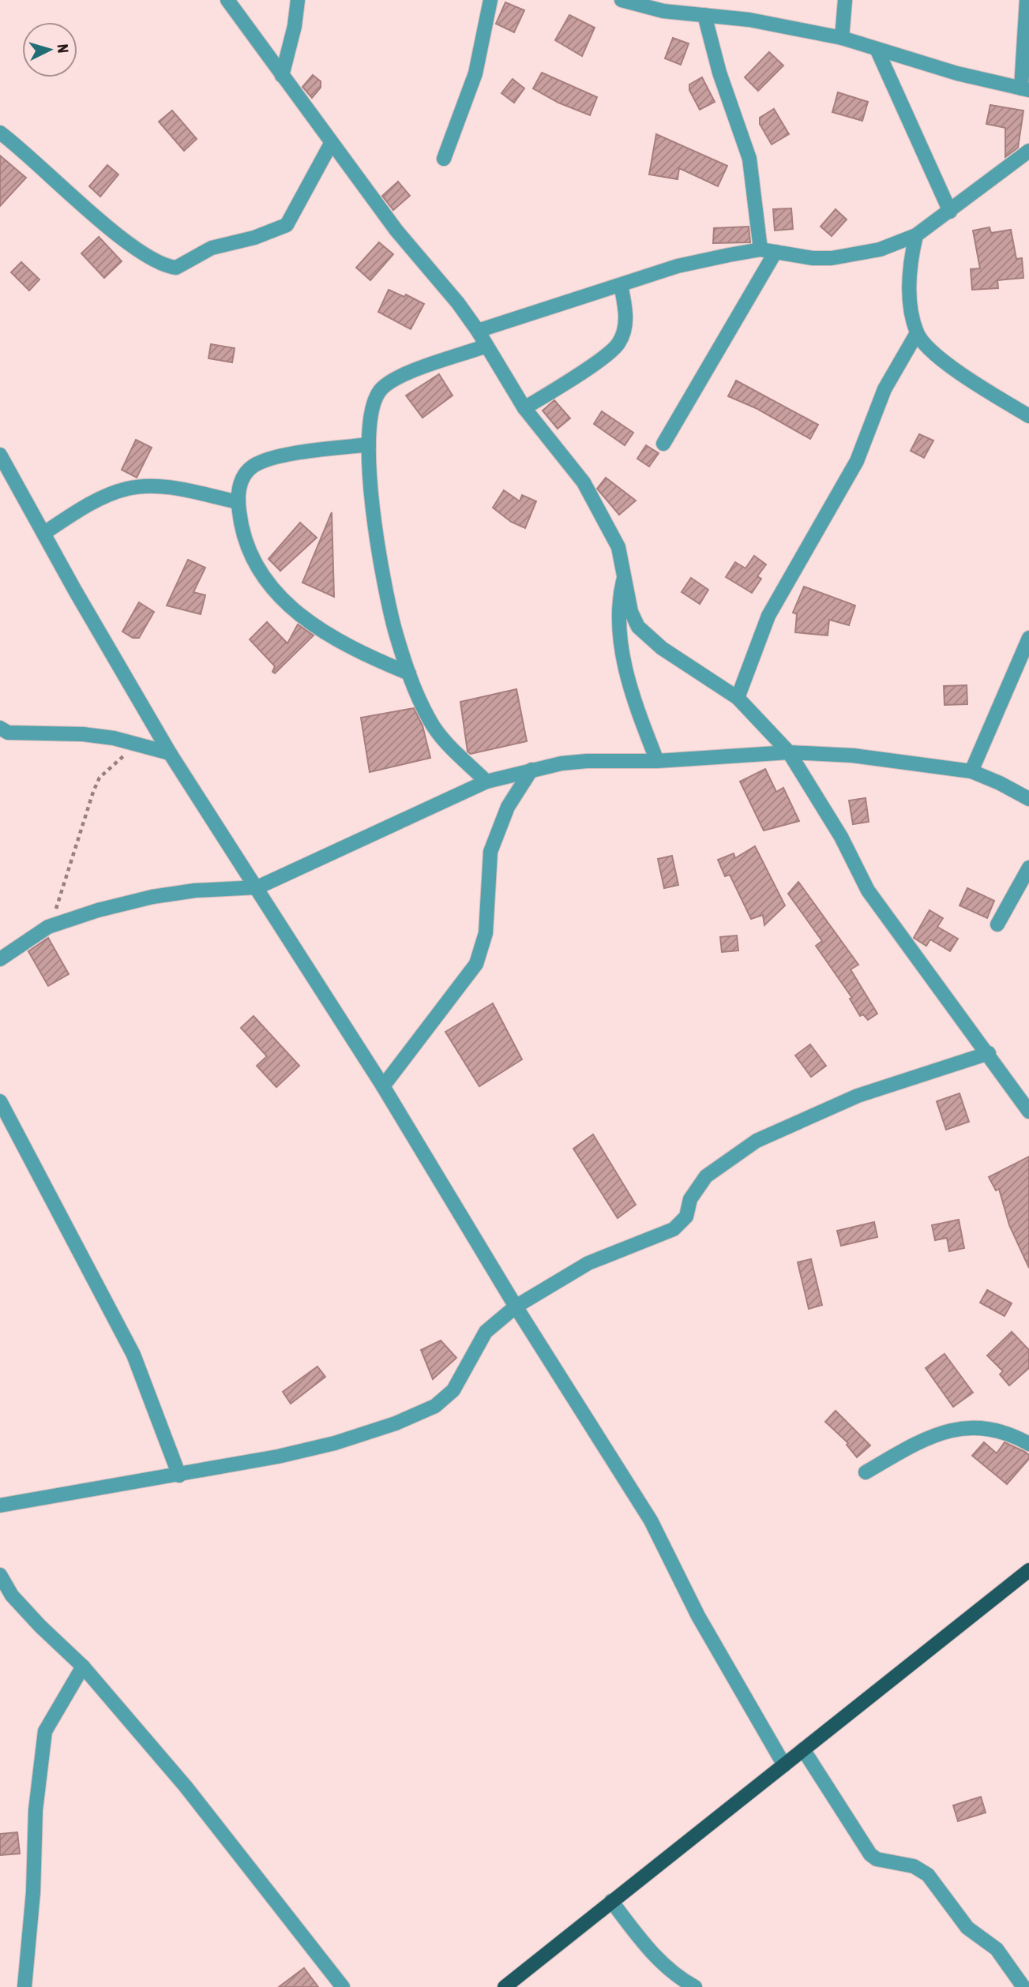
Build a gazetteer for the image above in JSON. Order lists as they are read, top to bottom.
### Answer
{
  "north": "right"
}
